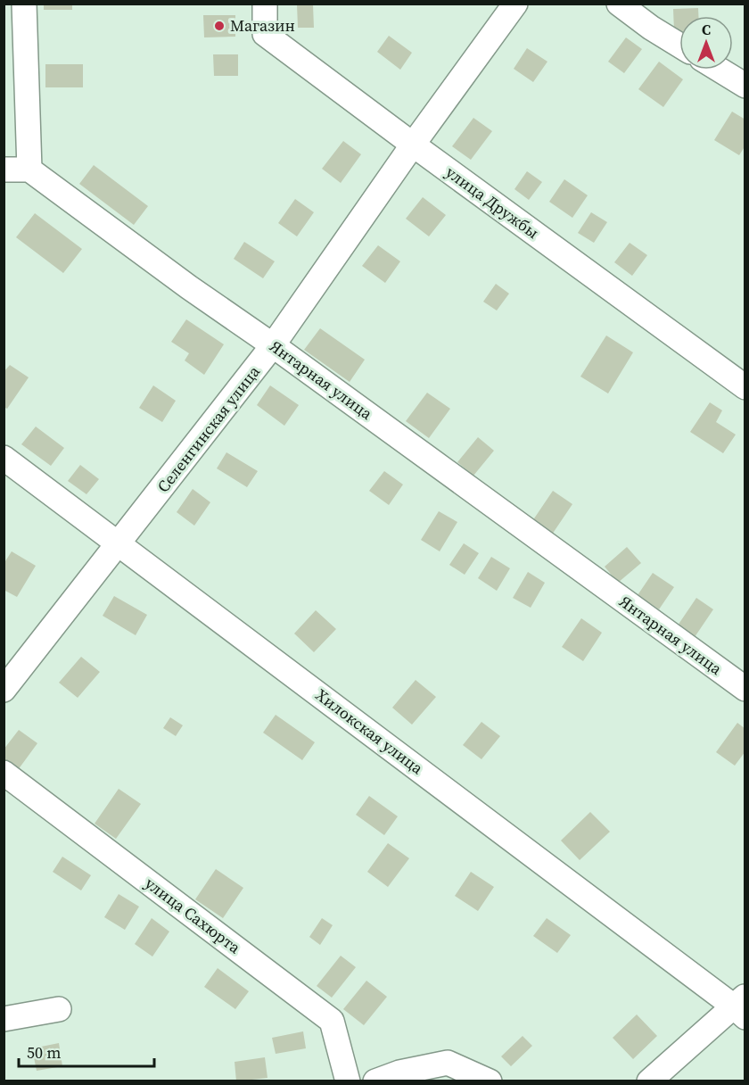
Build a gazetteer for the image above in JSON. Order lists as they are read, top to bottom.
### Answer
{
  "streets": {
    "street": [
      "улица Дружбы",
      "Янтарная улица",
      "Селенгинская улица",
      "Хилокская улица",
      "улица Сахюрта"
    ]
  },
  "crossings": [
    ["улица Дружбы", "Селенгинская улица"],
    ["Янтарная улица", "Селенгинская улица"],
    ["Селенгинская улица", "Хилокская улица"]
  ],
  "places": ["Магазин"],
  "scale_bar": "50 m",
  "north": "top"
}
